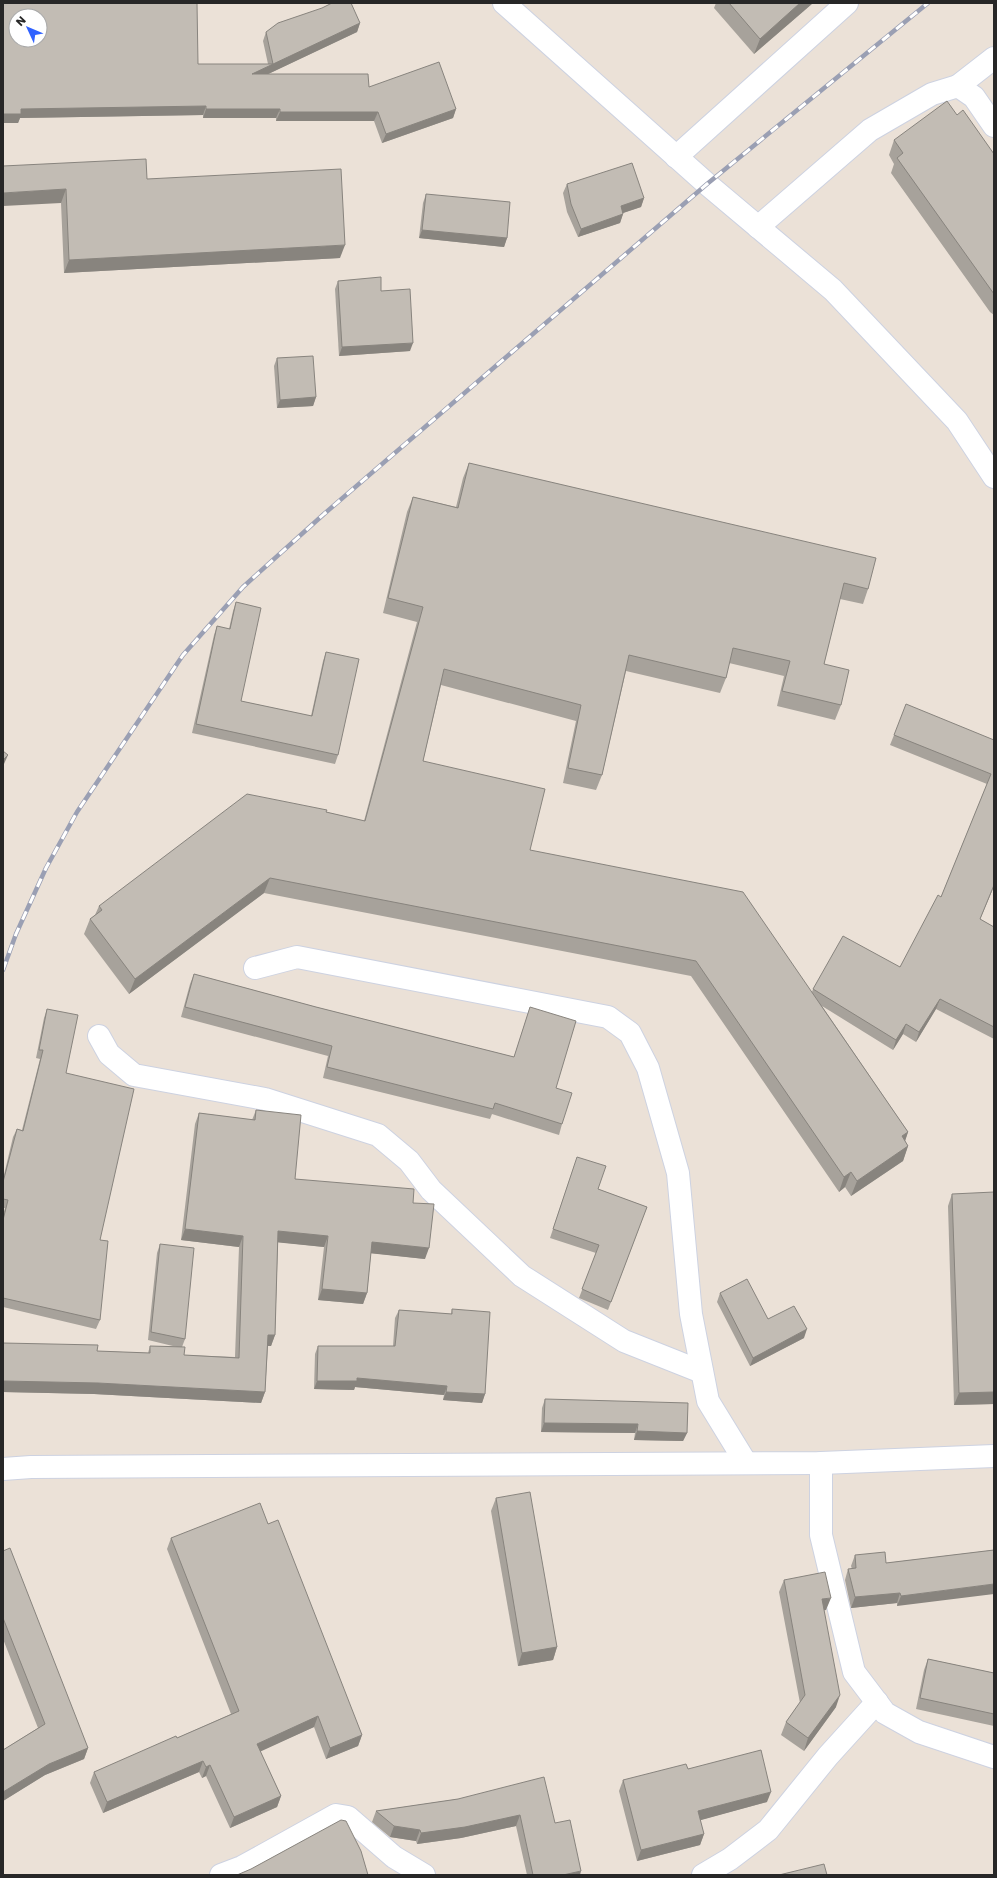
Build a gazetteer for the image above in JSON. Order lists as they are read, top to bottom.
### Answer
{
  "north": "top left"
}
